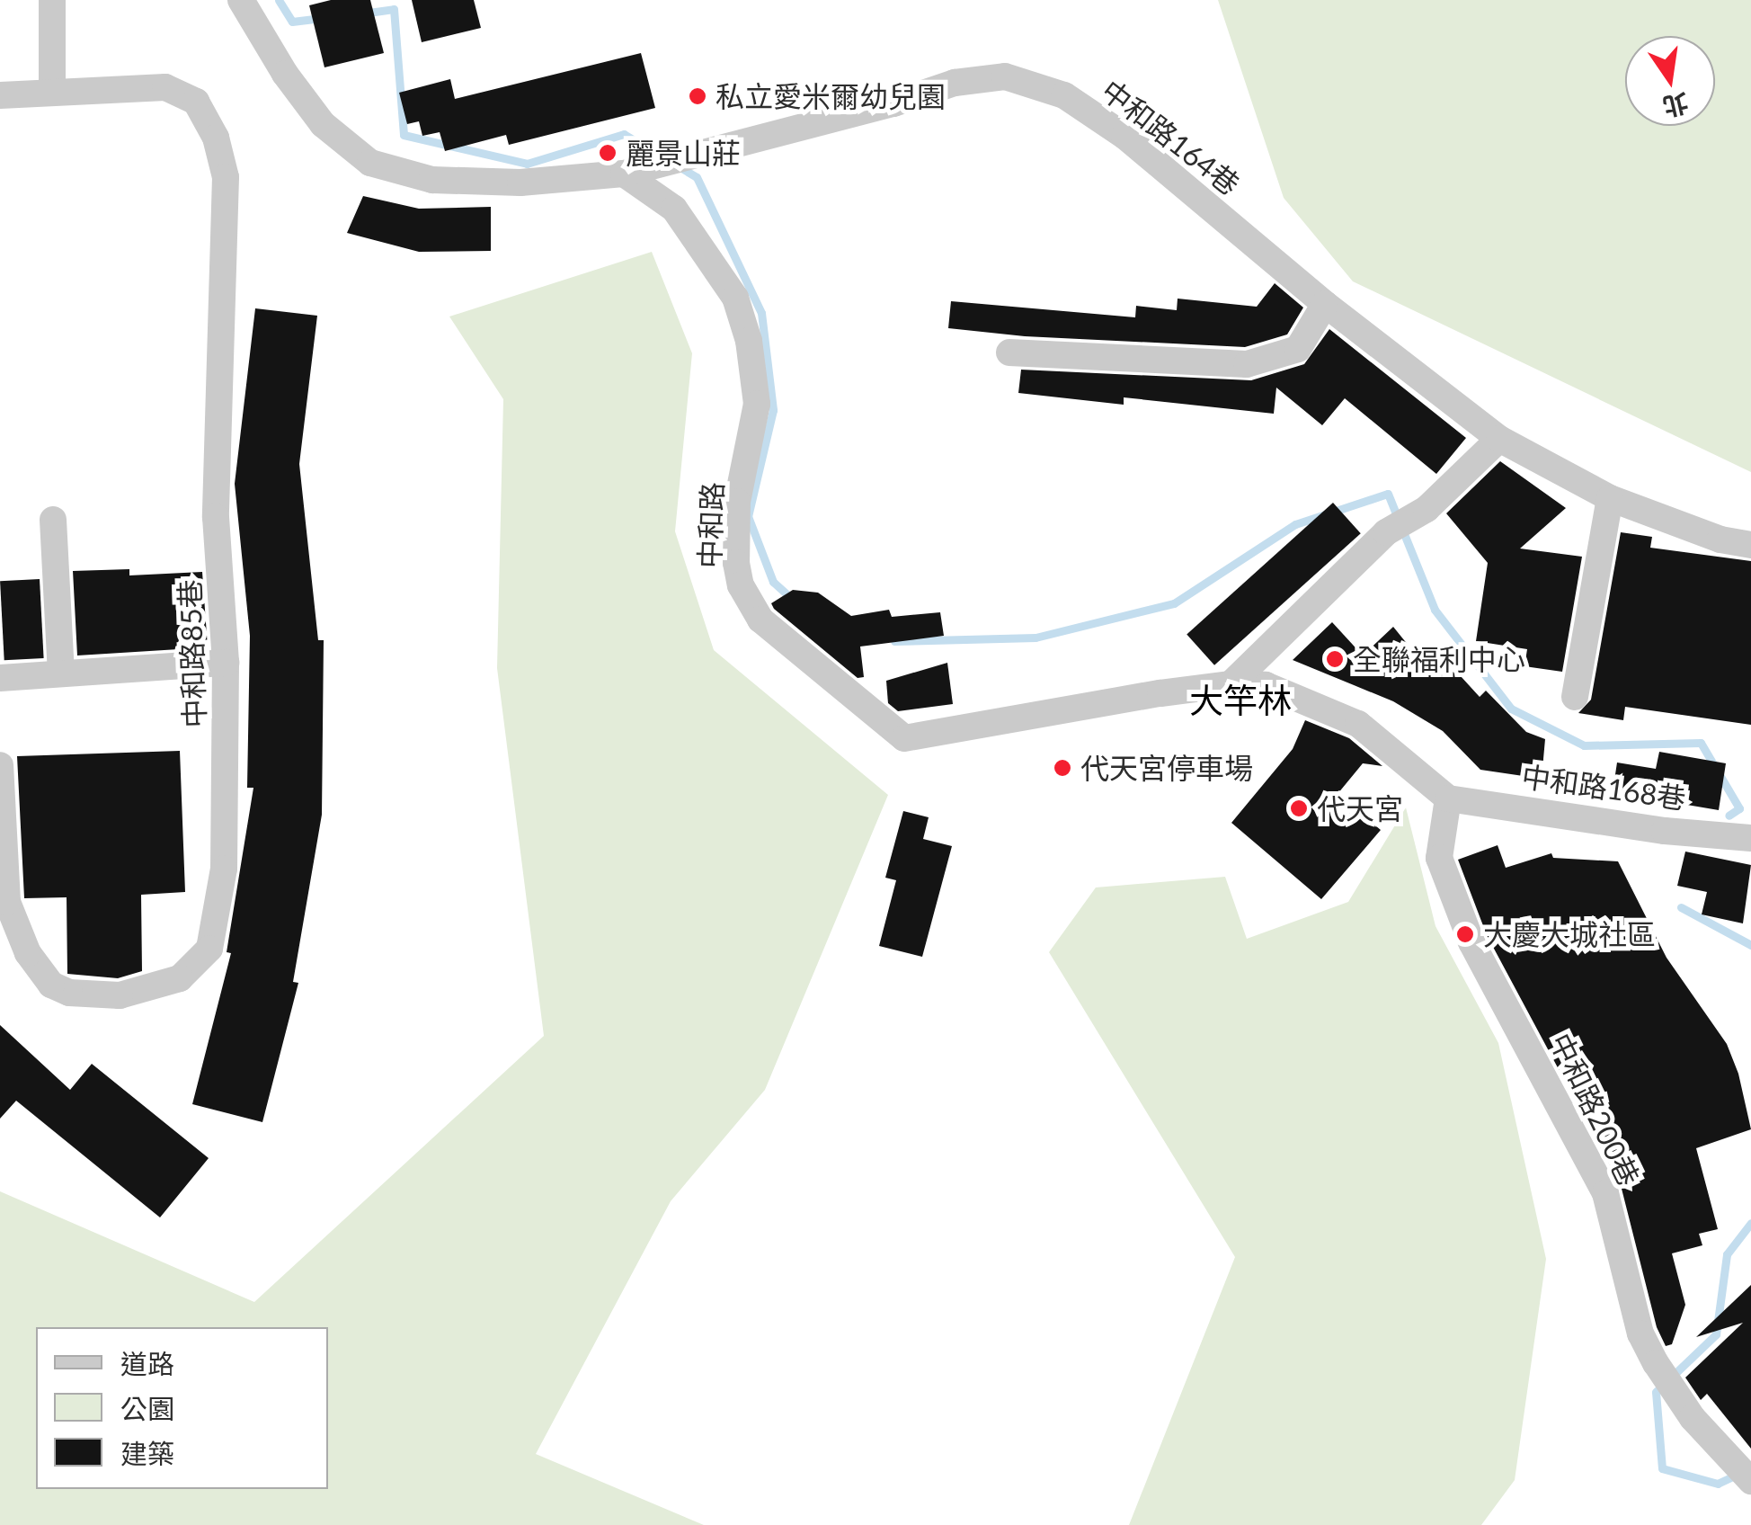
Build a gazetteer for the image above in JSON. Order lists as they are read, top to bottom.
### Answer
{
  "streets": {
    "street": [
      "中和路164巷",
      "中和路",
      "中和路85巷",
      "中和路168巷",
      "中和路200巷"
    ]
  },
  "crossings": [
    ["中和路164巷", "中和路"],
    ["中和路", "中和路168巷"],
    ["中和路", "中和路200巷"],
    ["中和路168巷", "中和路200巷"]
  ],
  "districts": ["大竿林"],
  "places": [
    "私立愛米爾幼兒園",
    "麗景山莊",
    "全聯福利中心",
    "代天宮停車場",
    "代天宮",
    "大慶大城社區"
  ],
  "legend": ["道路", "公園", "建築"],
  "north": "bottom"
}
